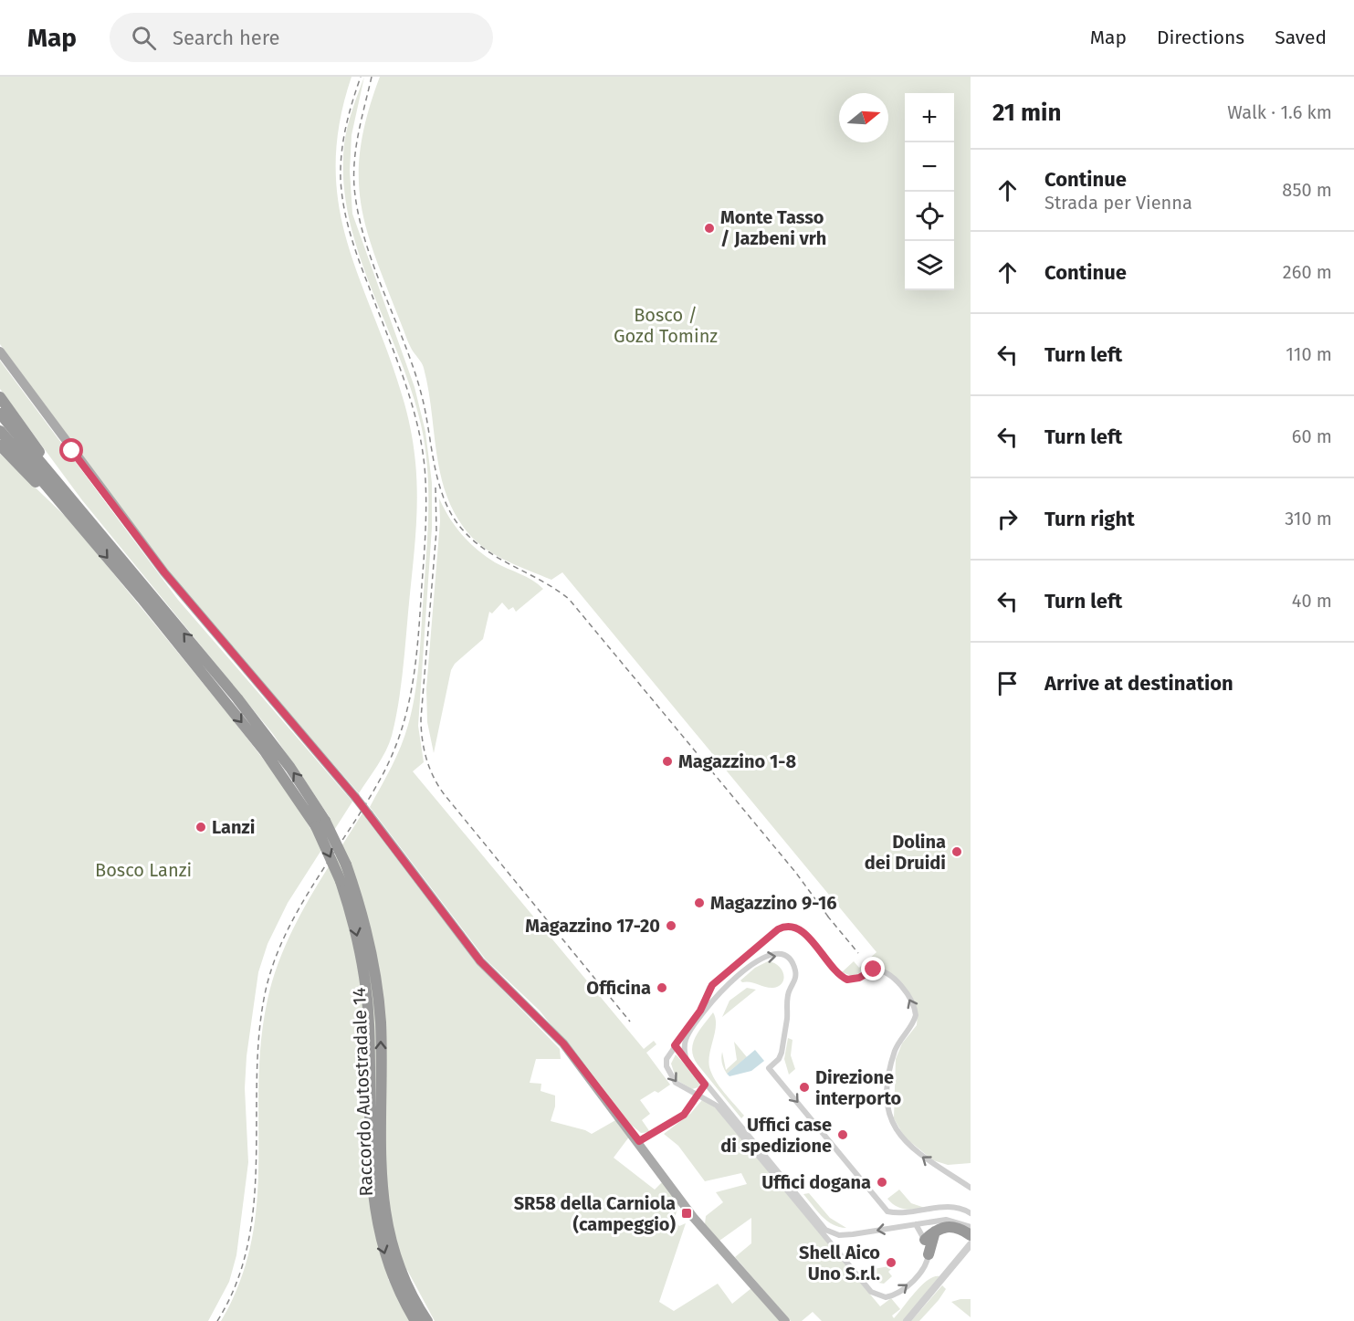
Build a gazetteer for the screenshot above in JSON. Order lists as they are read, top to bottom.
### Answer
{
  "streets": {
    "highway": ["Raccordo Autostradale 14"]
  },
  "parks": ["Bosco / Gozd Tominz", "Bosco Lanzi"],
  "places": {
    "other": [
      "Monte Tasso / Jazbeni vrh",
      "Magazzino 1-8",
      "Lanzi",
      "Dolina dei Druidi",
      "Magazzino 9-16",
      "Magazzino 17-20",
      "Officina",
      "Direzione interporto",
      "Uffici case di spedizione",
      "Uffici dogana",
      "Shell Aico Uno S.r.l."
    ],
    "transit": ["SR58 della Carniola (campeggio)"]
  },
  "north": "right",
  "page": {
    "header": "Map",
    "search": "Search here",
    "nav": ["Map", "Directions", "Saved"],
    "heading": ["21 min", "Walk · 1.6 km"],
    "map_buttons": ["+", "−"],
    "list": [
      ["Continue", "Strada per Vienna", "850 m"],
      ["Continue", "260 m"],
      ["Turn left", "110 m"],
      ["Turn left", "60 m"],
      ["Turn right", "310 m"],
      ["Turn left", "40 m"],
      "Arrive at destination"
    ]
  }
}
